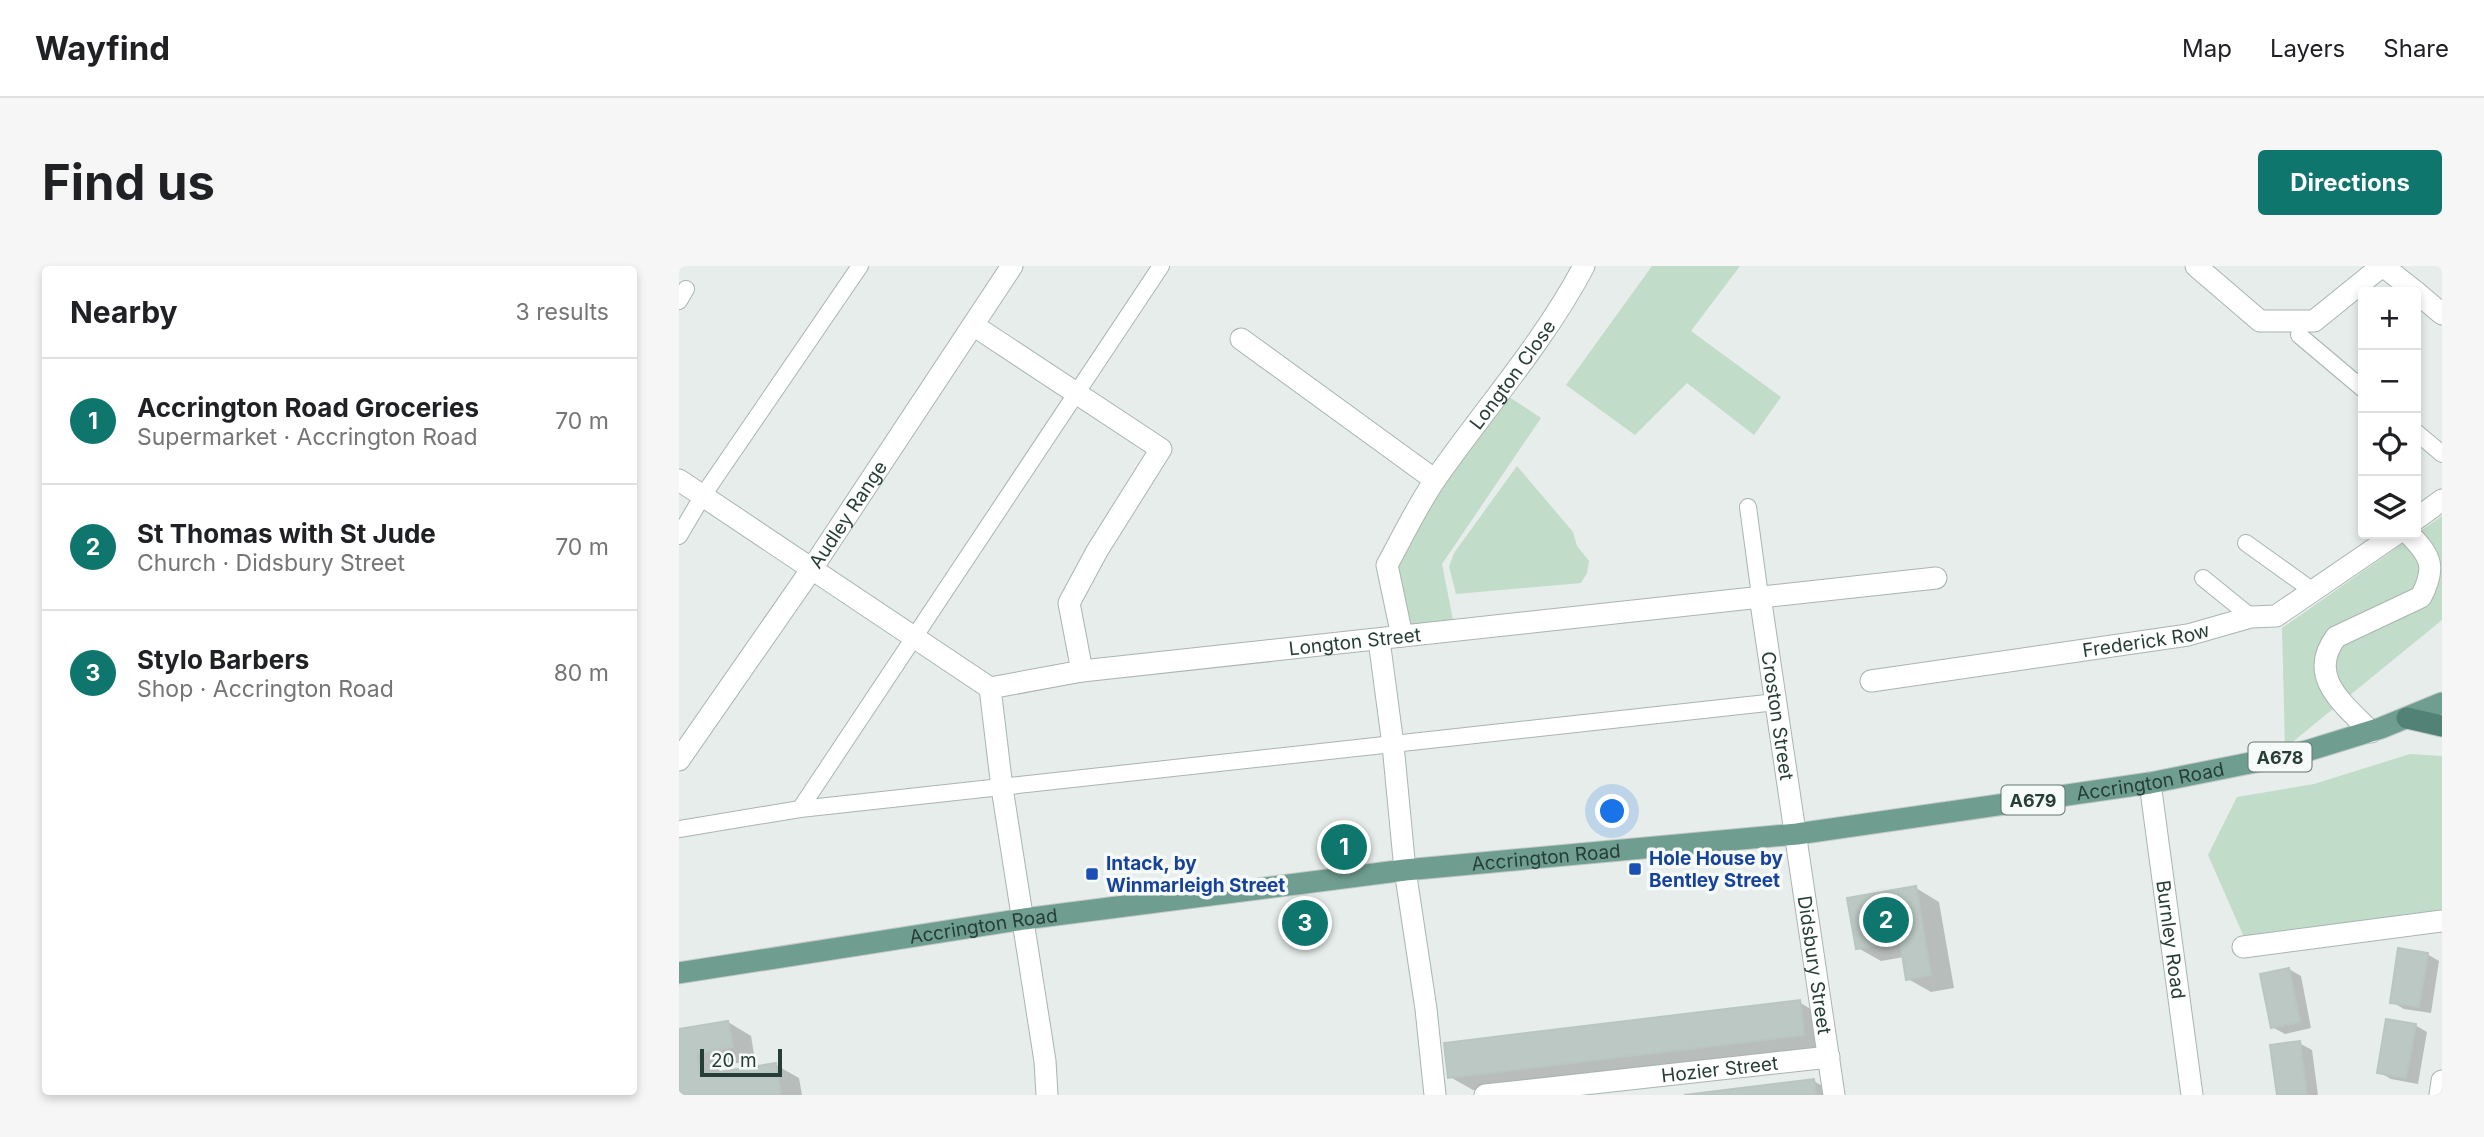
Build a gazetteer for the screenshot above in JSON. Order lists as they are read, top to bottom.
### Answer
{
  "streets": {
    "main road": ["A678", "Accrington Road", "A679"],
    "street": [
      "Longton Close",
      "Audley Range",
      "Frederick Row",
      "Longton Street",
      "Croston Street",
      "Burnley Road",
      "Didsbury Street",
      "Hozier Street"
    ]
  },
  "crossings": [
    ["Longton Close", "Longton Street"],
    ["Longton Street", "Croston Street"],
    ["Croston Street", "Accrington Road"],
    ["Croston Street", "Didsbury Street"],
    ["A678", "Accrington Road"],
    ["Accrington Road", "Burnley Road"],
    ["Accrington Road", "Didsbury Street"],
    ["Didsbury Street", "Hozier Street"]
  ],
  "places": {
    "transit": ["Hole House by Bentley Street", "Intack, by Winmarleigh Street"]
  },
  "scale_bar": "20 m",
  "page": {
    "header": "Wayfind",
    "nav": ["Map", "Layers", "Share"],
    "buttons": "Directions",
    "title": "Find us",
    "heading": ["Nearby", "3 results"],
    "map_buttons": ["+", "−"],
    "list": [
      {
        "mark": "1",
        "name": "Accrington Road Groceries",
        "note": "Supermarket · Accrington Road",
        "value": "70 m"
      },
      {
        "mark": "2",
        "name": "St Thomas with St Jude",
        "note": "Church · Didsbury Street",
        "value": "70 m"
      },
      {
        "mark": "3",
        "name": "Stylo Barbers",
        "note": "Shop · Accrington Road",
        "value": "80 m"
      }
    ],
    "pins": ["1", "2", "3"],
    "scale": "20 m"
  }
}
